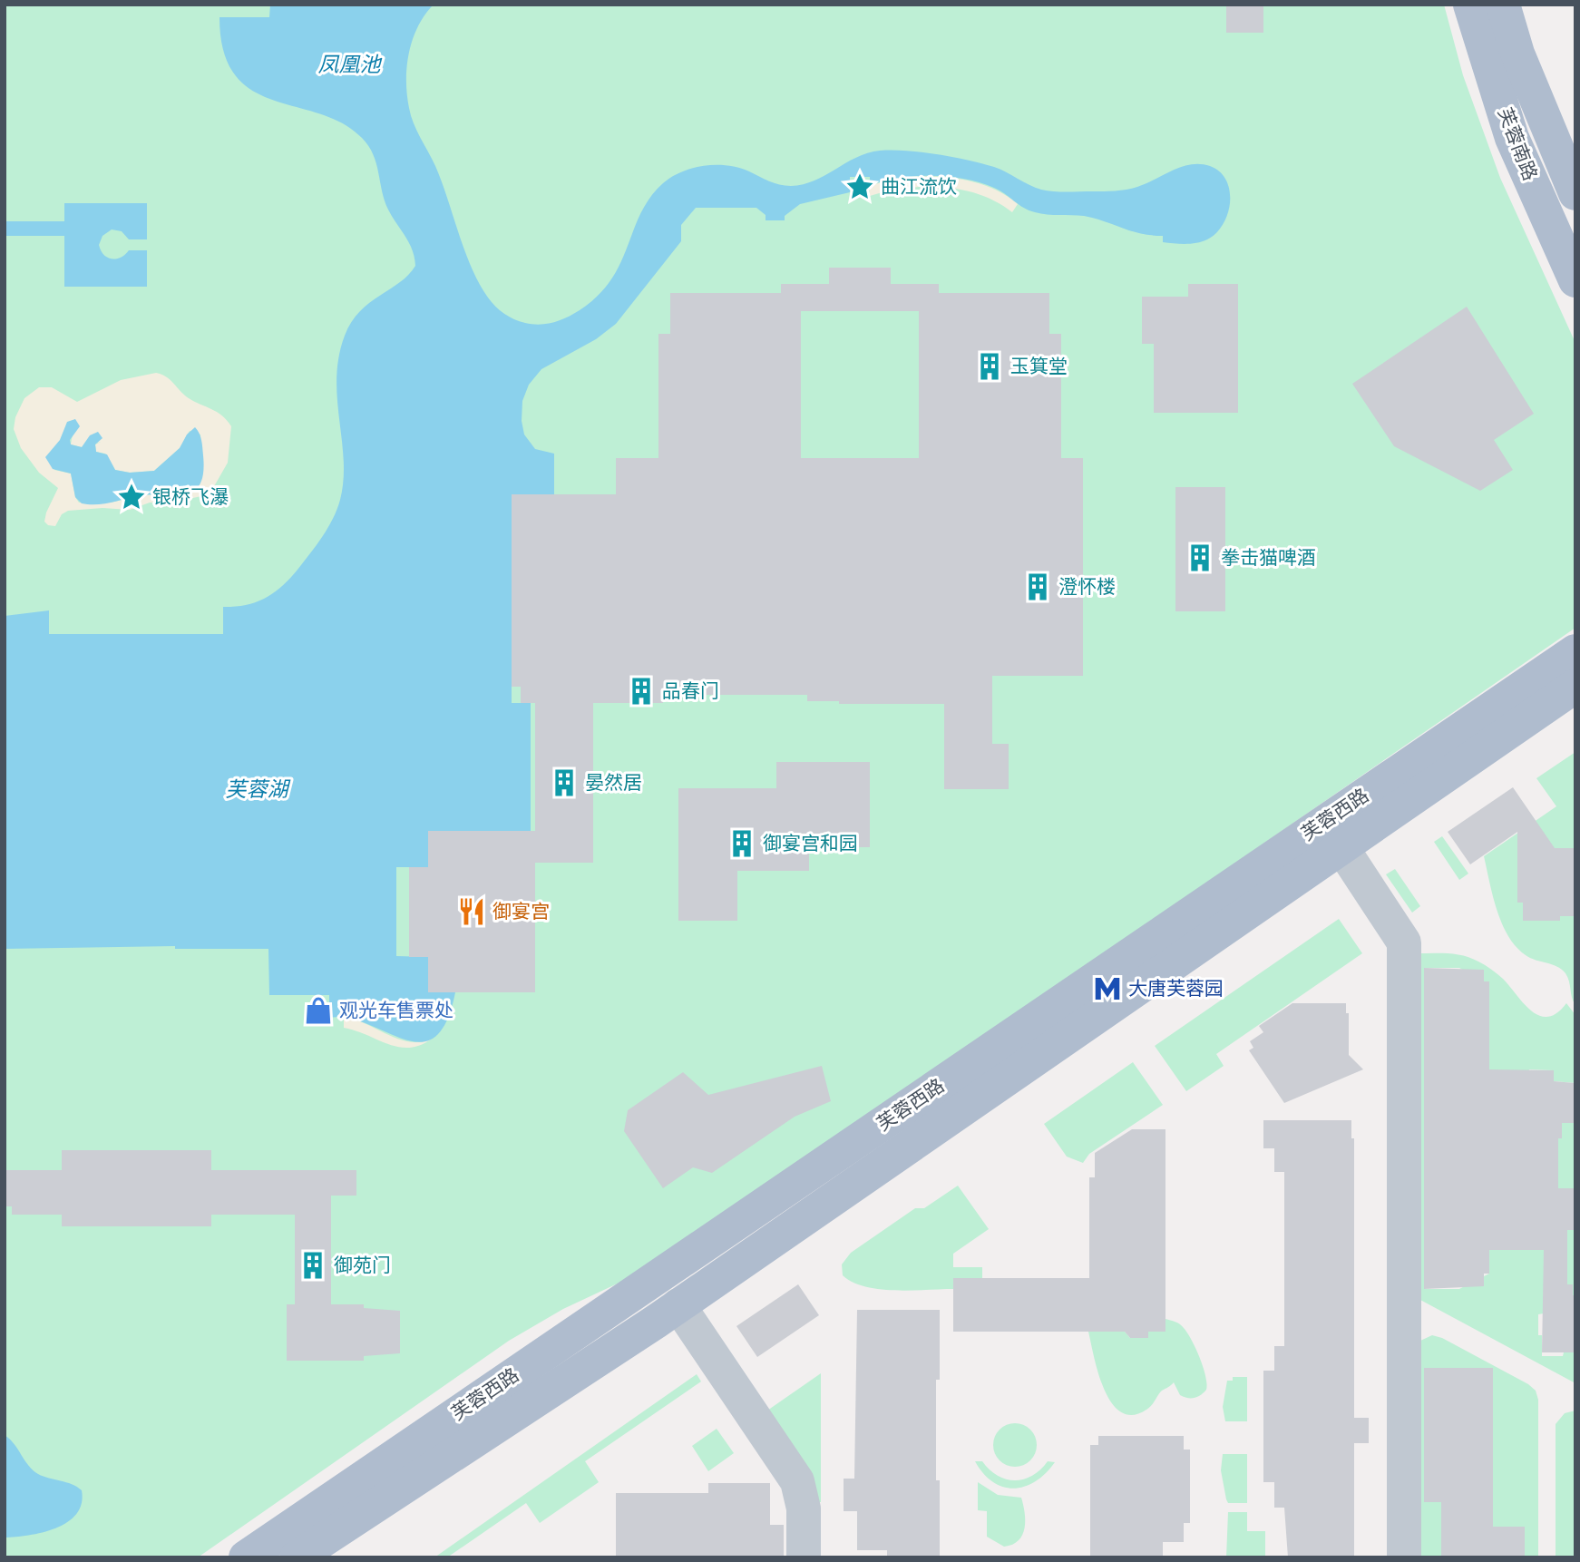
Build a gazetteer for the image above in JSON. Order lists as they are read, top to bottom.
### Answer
{
  "streets": {
    "main road": ["芙蓉南路", "芙蓉西路"]
  },
  "water": ["凤凰池", "芙蓉湖"],
  "places": {
    "place": ["曲江流饮", "银桥飞瀑"],
    "building": [
      "玉箕堂",
      "拳击猫啤酒",
      "澄怀楼",
      "品春门",
      "晏然居",
      "御宴宫和园",
      "御苑门"
    ],
    "restaurant": ["御宴宫"],
    "metro station": ["大唐芙蓉园"],
    "shop": ["观光车售票处"]
  }
}
